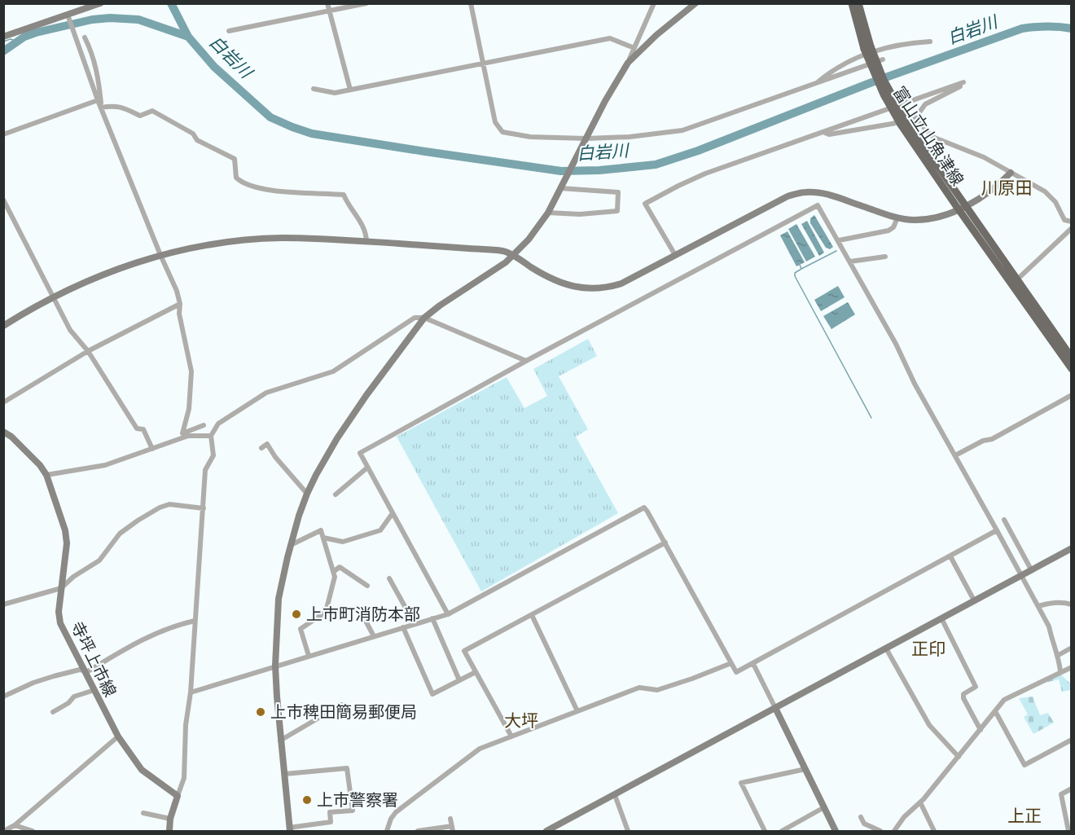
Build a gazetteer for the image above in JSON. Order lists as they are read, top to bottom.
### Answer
{
  "streets": {
    "main road": ["富山立山魚津線"],
    "street": ["寺坪上市線"]
  },
  "districts": [
    "川原田",
    "正印",
    "大坪",
    "上正"
  ],
  "water": ["白岩川"],
  "places": ["上市町消防本部", "上市稗田簡易郵便局", "上市警察署"]
}
